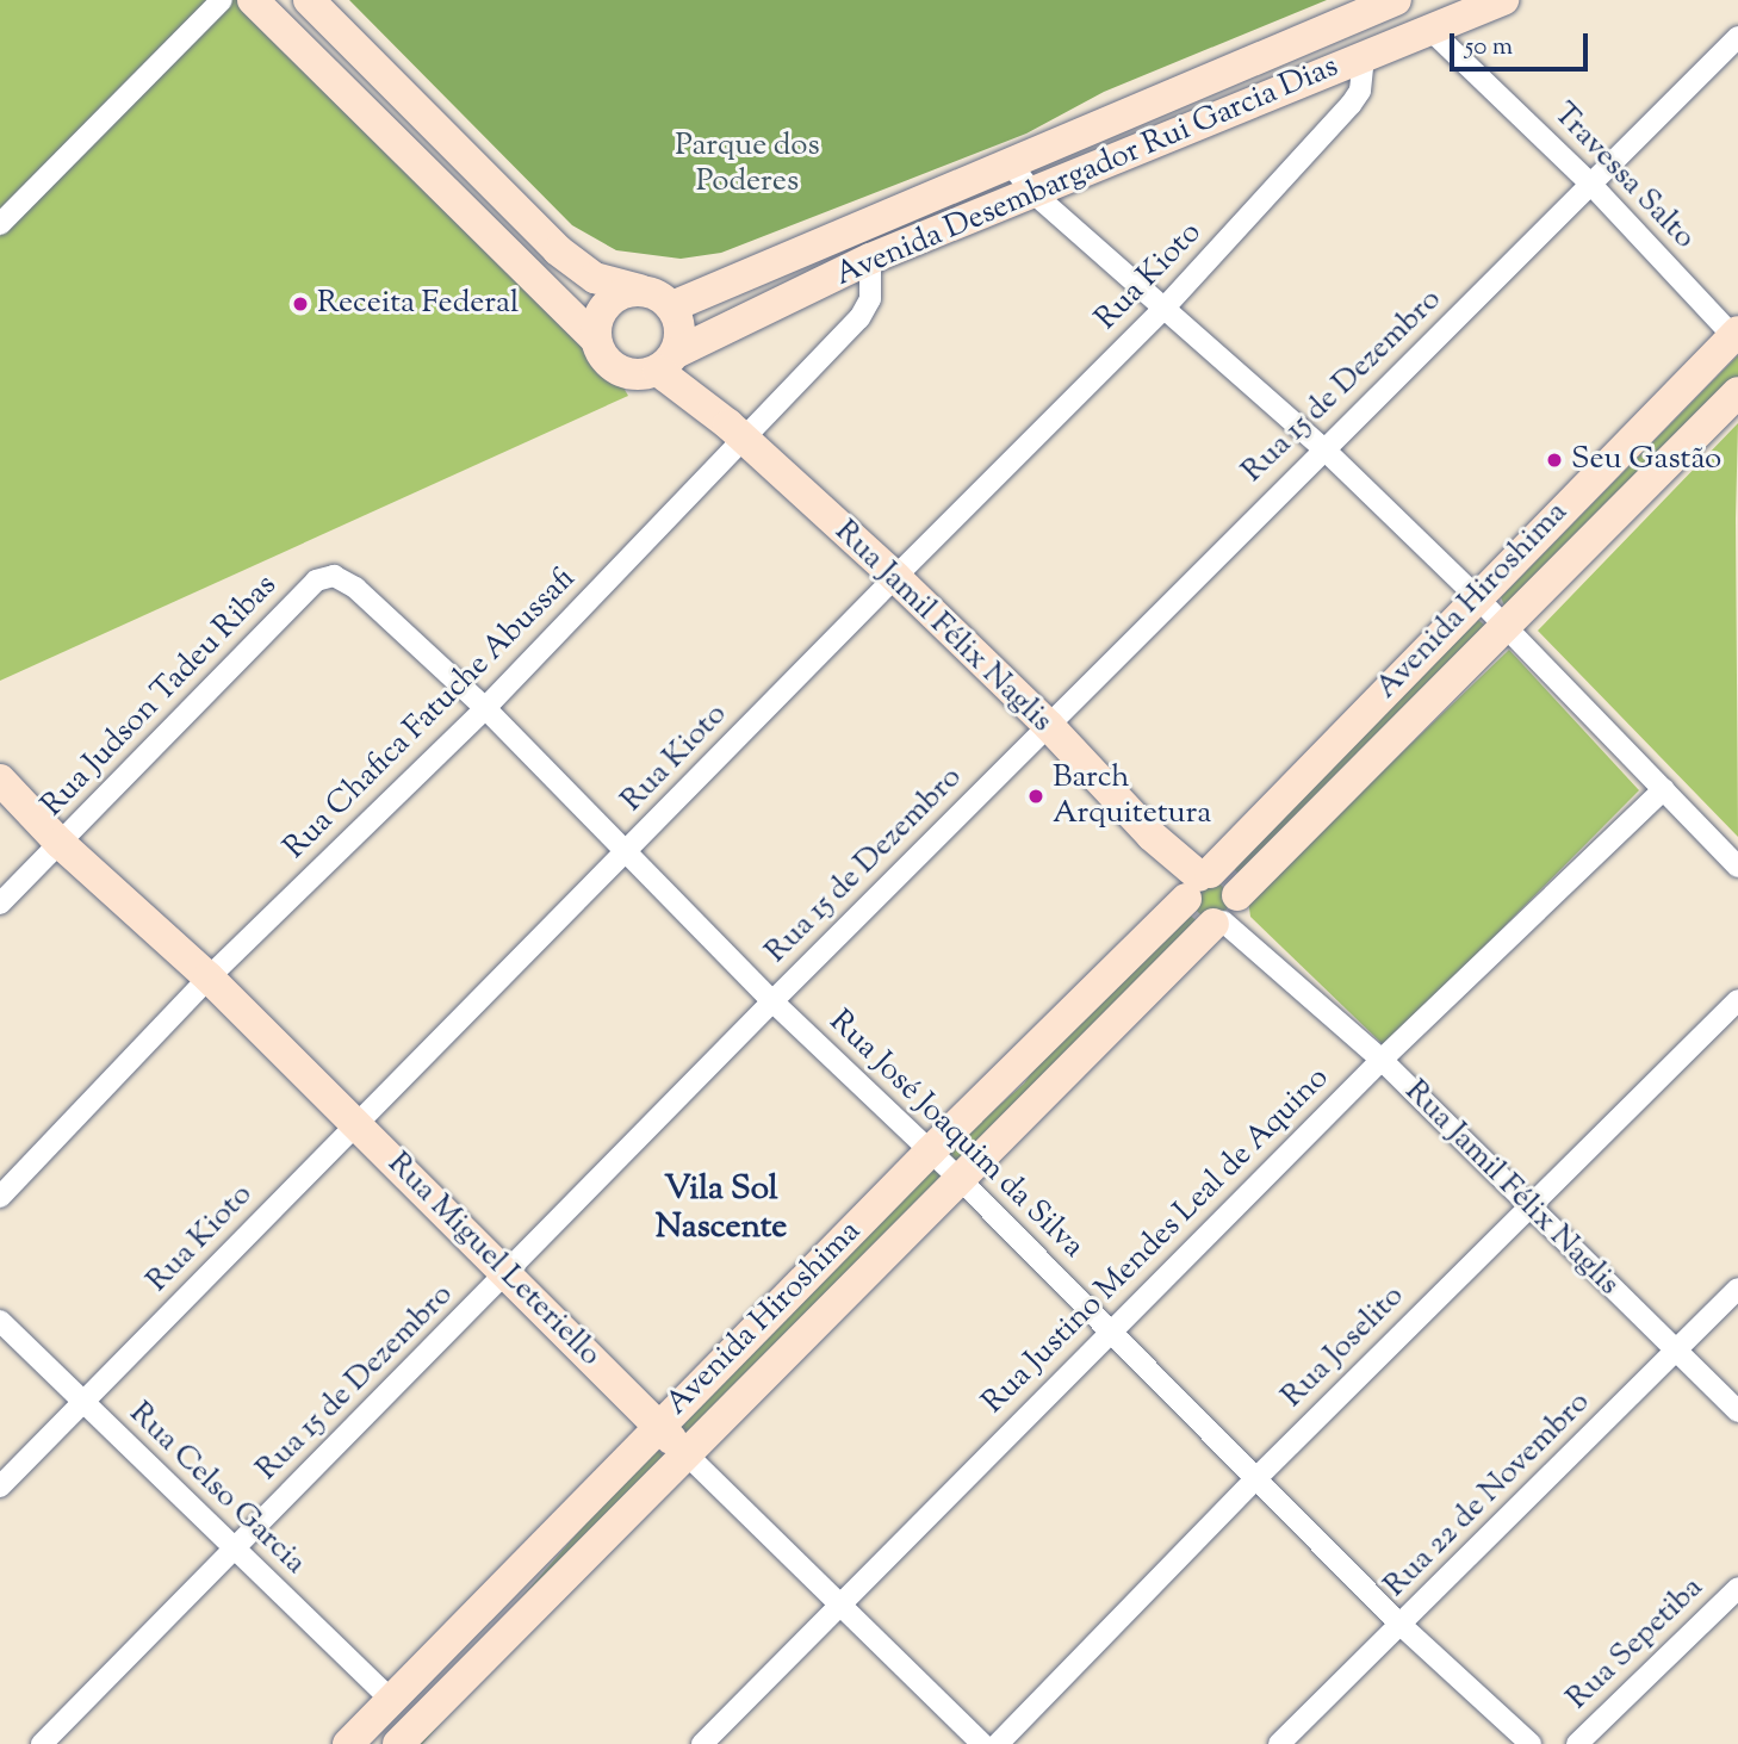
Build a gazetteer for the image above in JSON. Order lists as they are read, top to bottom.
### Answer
{
  "streets": {
    "main road": [
      "Avenida Desembargador Rui Garcia Dias",
      "Avenida Hiroshima",
      "Rua Jamil Félix Naglis",
      "Rua Miguel Leteriello"
    ],
    "street": [
      "Travessa Salto",
      "Rua Kioto",
      "Rua 15 de Dezembro",
      "Rua Judson Tadeu Ribas",
      "Rua Chafica Fatuche Abussafi",
      "Rua José Joaquim da Silva",
      "Rua Justino Mendes Leal de Aquino",
      "Rua Joselito",
      "Rua Celso Garcia",
      "Rua 22 de Novembro",
      "Rua Sepetiba"
    ]
  },
  "crossings": [
    ["Avenida Desembargador Rui Garcia Dias", "Travessa Salto"],
    ["Avenida Desembargador Rui Garcia Dias", "Rua Kioto"],
    ["Avenida Desembargador Rui Garcia Dias", "Rua Jamil Félix Naglis"],
    ["Avenida Desembargador Rui Garcia Dias", "Rua Chafica Fatuche Abussafi"],
    ["Travessa Salto", "Rua 15 de Dezembro"],
    ["Travessa Salto", "Avenida Hiroshima"],
    ["Rua Kioto", "Rua Jamil Félix Naglis"],
    ["Rua Kioto", "Rua José Joaquim da Silva"],
    ["Rua Kioto", "Rua Miguel Leteriello"],
    ["Rua Kioto", "Rua Celso Garcia"],
    ["Rua 15 de Dezembro", "Rua Jamil Félix Naglis"],
    ["Rua 15 de Dezembro", "Rua José Joaquim da Silva"],
    ["Rua 15 de Dezembro", "Rua Miguel Leteriello"],
    ["Rua 15 de Dezembro", "Rua Celso Garcia"],
    ["Avenida Hiroshima", "Rua Jamil Félix Naglis"],
    ["Avenida Hiroshima", "Rua José Joaquim da Silva"],
    ["Avenida Hiroshima", "Rua Miguel Leteriello"],
    ["Avenida Hiroshima", "Rua Celso Garcia"],
    ["Rua Jamil Félix Naglis", "Rua Chafica Fatuche Abussafi"],
    ["Rua Jamil Félix Naglis", "Rua Justino Mendes Leal de Aquino"],
    ["Rua Jamil Félix Naglis", "Rua Joselito"],
    ["Rua Jamil Félix Naglis", "Rua 22 de Novembro"],
    ["Rua Judson Tadeu Ribas", "Rua José Joaquim da Silva"],
    ["Rua Judson Tadeu Ribas", "Rua Miguel Leteriello"],
    ["Rua Chafica Fatuche Abussafi", "Rua José Joaquim da Silva"],
    ["Rua Chafica Fatuche Abussafi", "Rua Miguel Leteriello"],
    ["Rua José Joaquim da Silva", "Rua Justino Mendes Leal de Aquino"],
    ["Rua José Joaquim da Silva", "Rua Joselito"],
    ["Rua José Joaquim da Silva", "Rua 22 de Novembro"],
    ["Rua Justino Mendes Leal de Aquino", "Rua Miguel Leteriello"]
  ],
  "districts": ["Vila Sol Nascente"],
  "parks": ["Parque dos Poderes"],
  "places": ["Receita Federal", "Seu Gastão", "Barch Arquitetura"],
  "scale_bar": "50 m"
}
